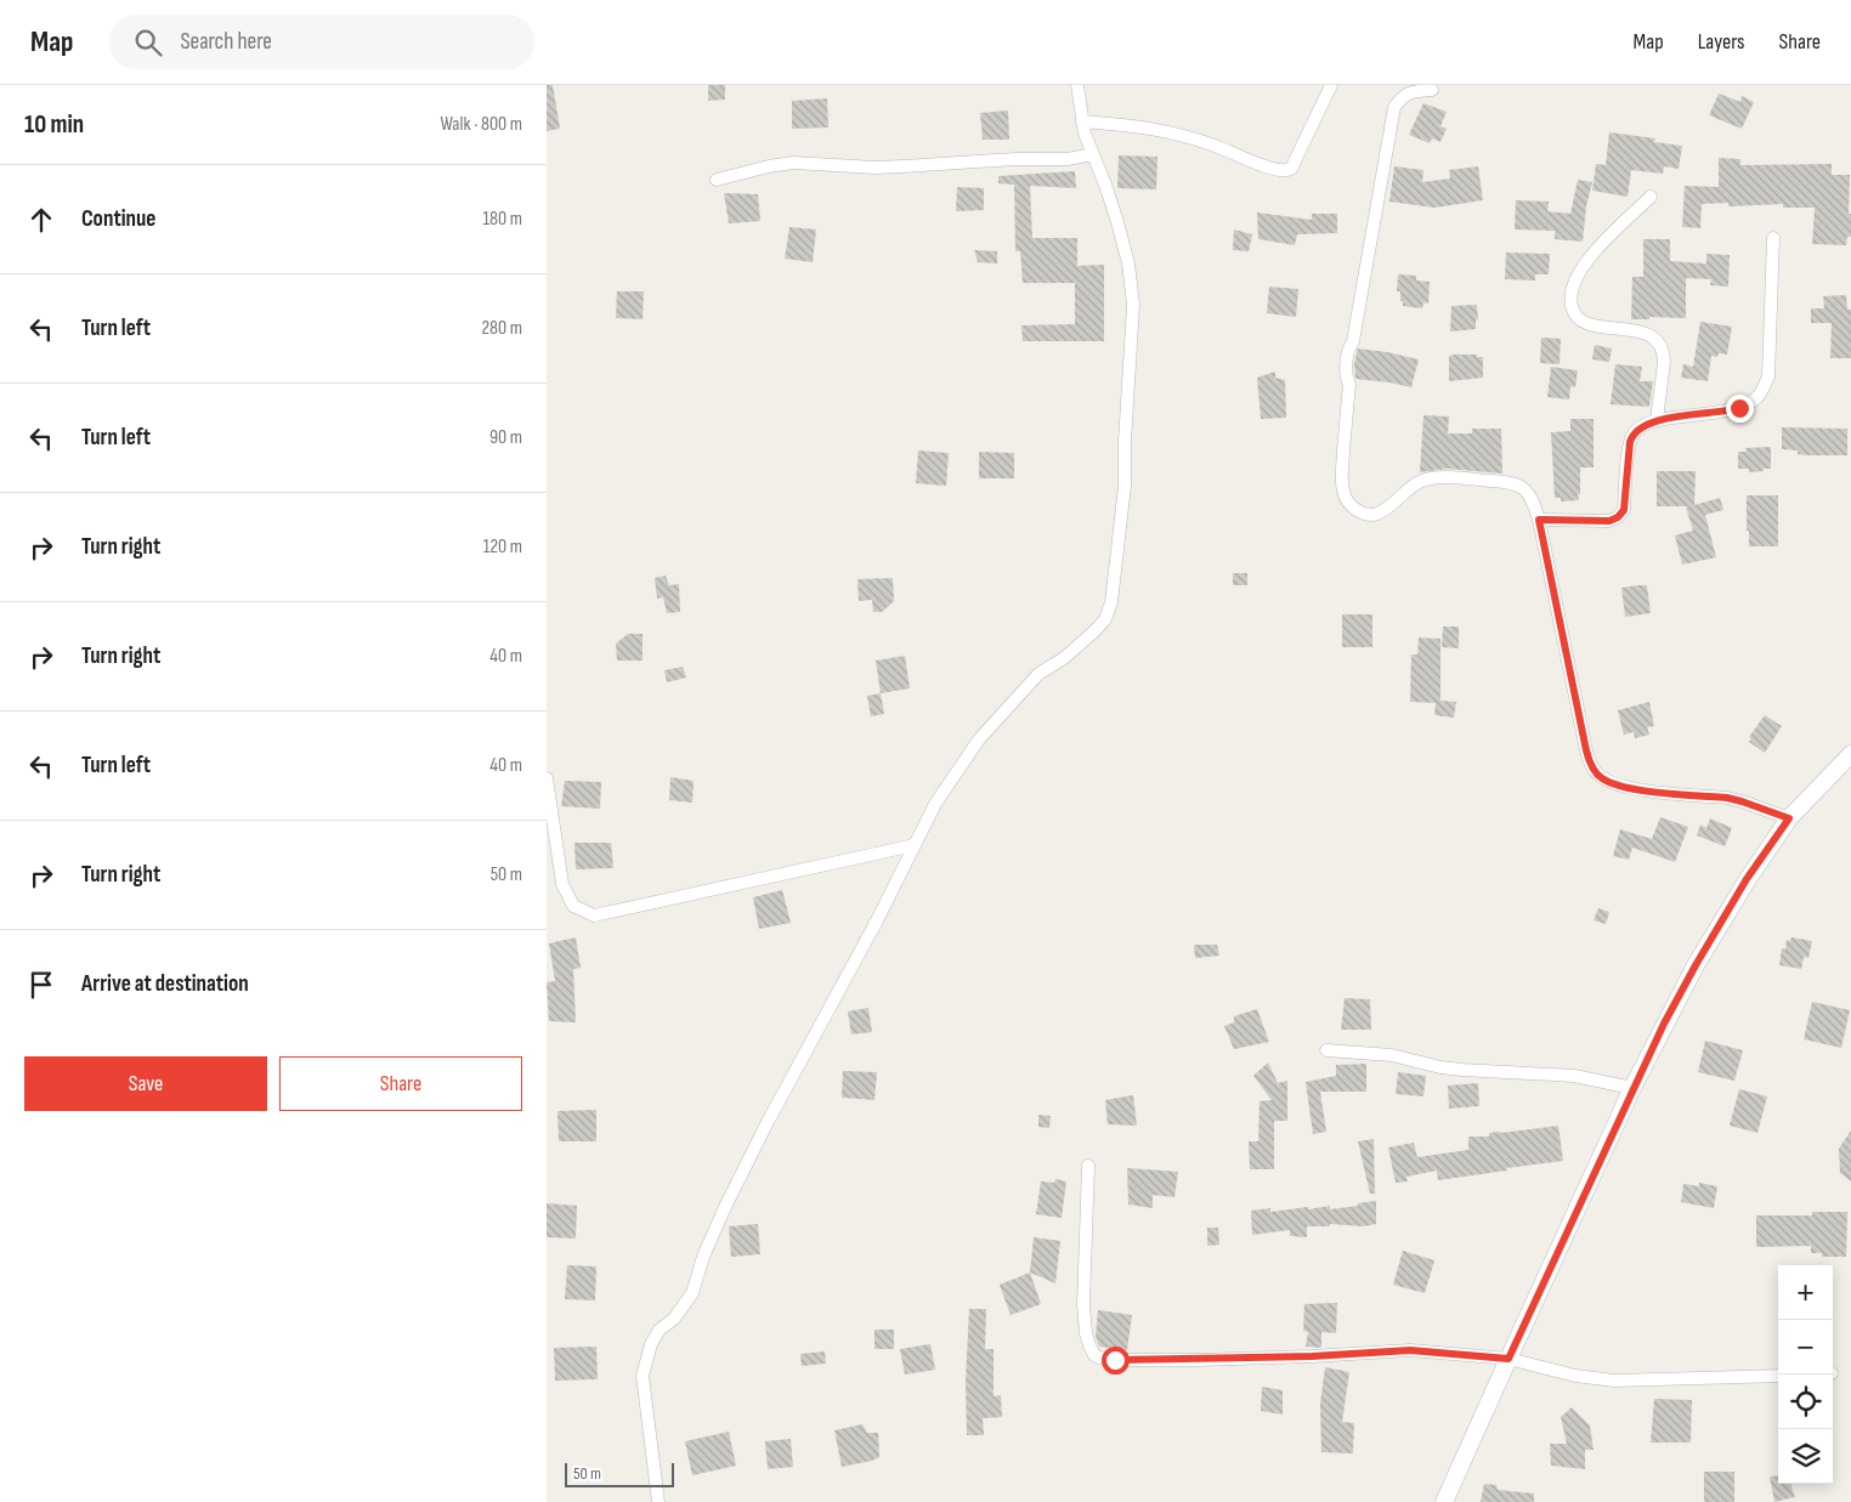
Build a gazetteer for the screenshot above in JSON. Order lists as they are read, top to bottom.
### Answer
{
  "scale_bar": "50 m",
  "page": {
    "header": "Map",
    "search": "Search here",
    "nav": ["Map", "Layers", "Share"],
    "heading": ["10 min", "Walk · 800 m"],
    "list": [
      ["Continue", "180 m"],
      ["Turn left", "280 m"],
      ["Turn left", "90 m"],
      ["Turn right", "120 m"],
      ["Turn right", "40 m"],
      ["Turn left", "40 m"],
      ["Turn right", "50 m"],
      "Arrive at destination"
    ],
    "buttons": ["Save", "Share"],
    "map_buttons": ["+", "−"],
    "scale": "50 m"
  }
}
